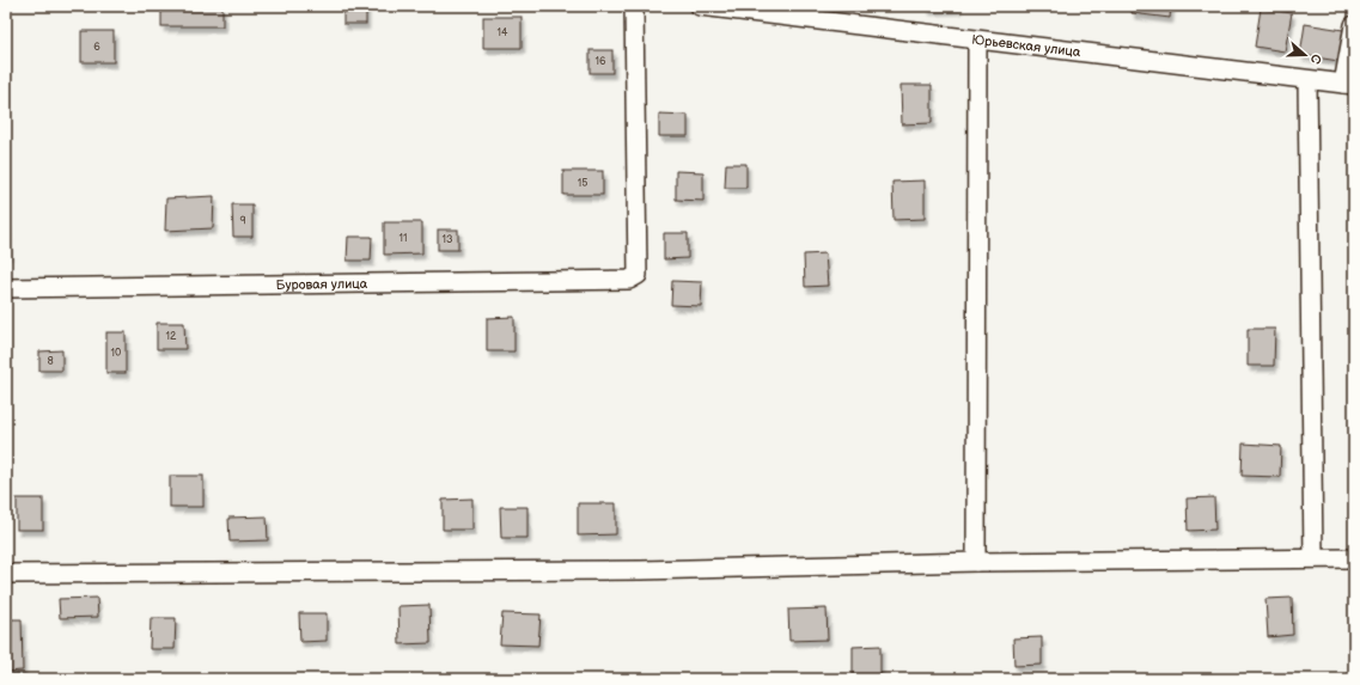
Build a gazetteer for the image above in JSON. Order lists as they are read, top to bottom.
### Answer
{
  "streets": {
    "street": ["Юрьевская улица", "Буровая улица"]
  },
  "house_numbers": [
    "14",
    "6",
    "16",
    "15",
    "9",
    "11",
    "13",
    "12",
    "10",
    "8"
  ],
  "north": "right"
}
